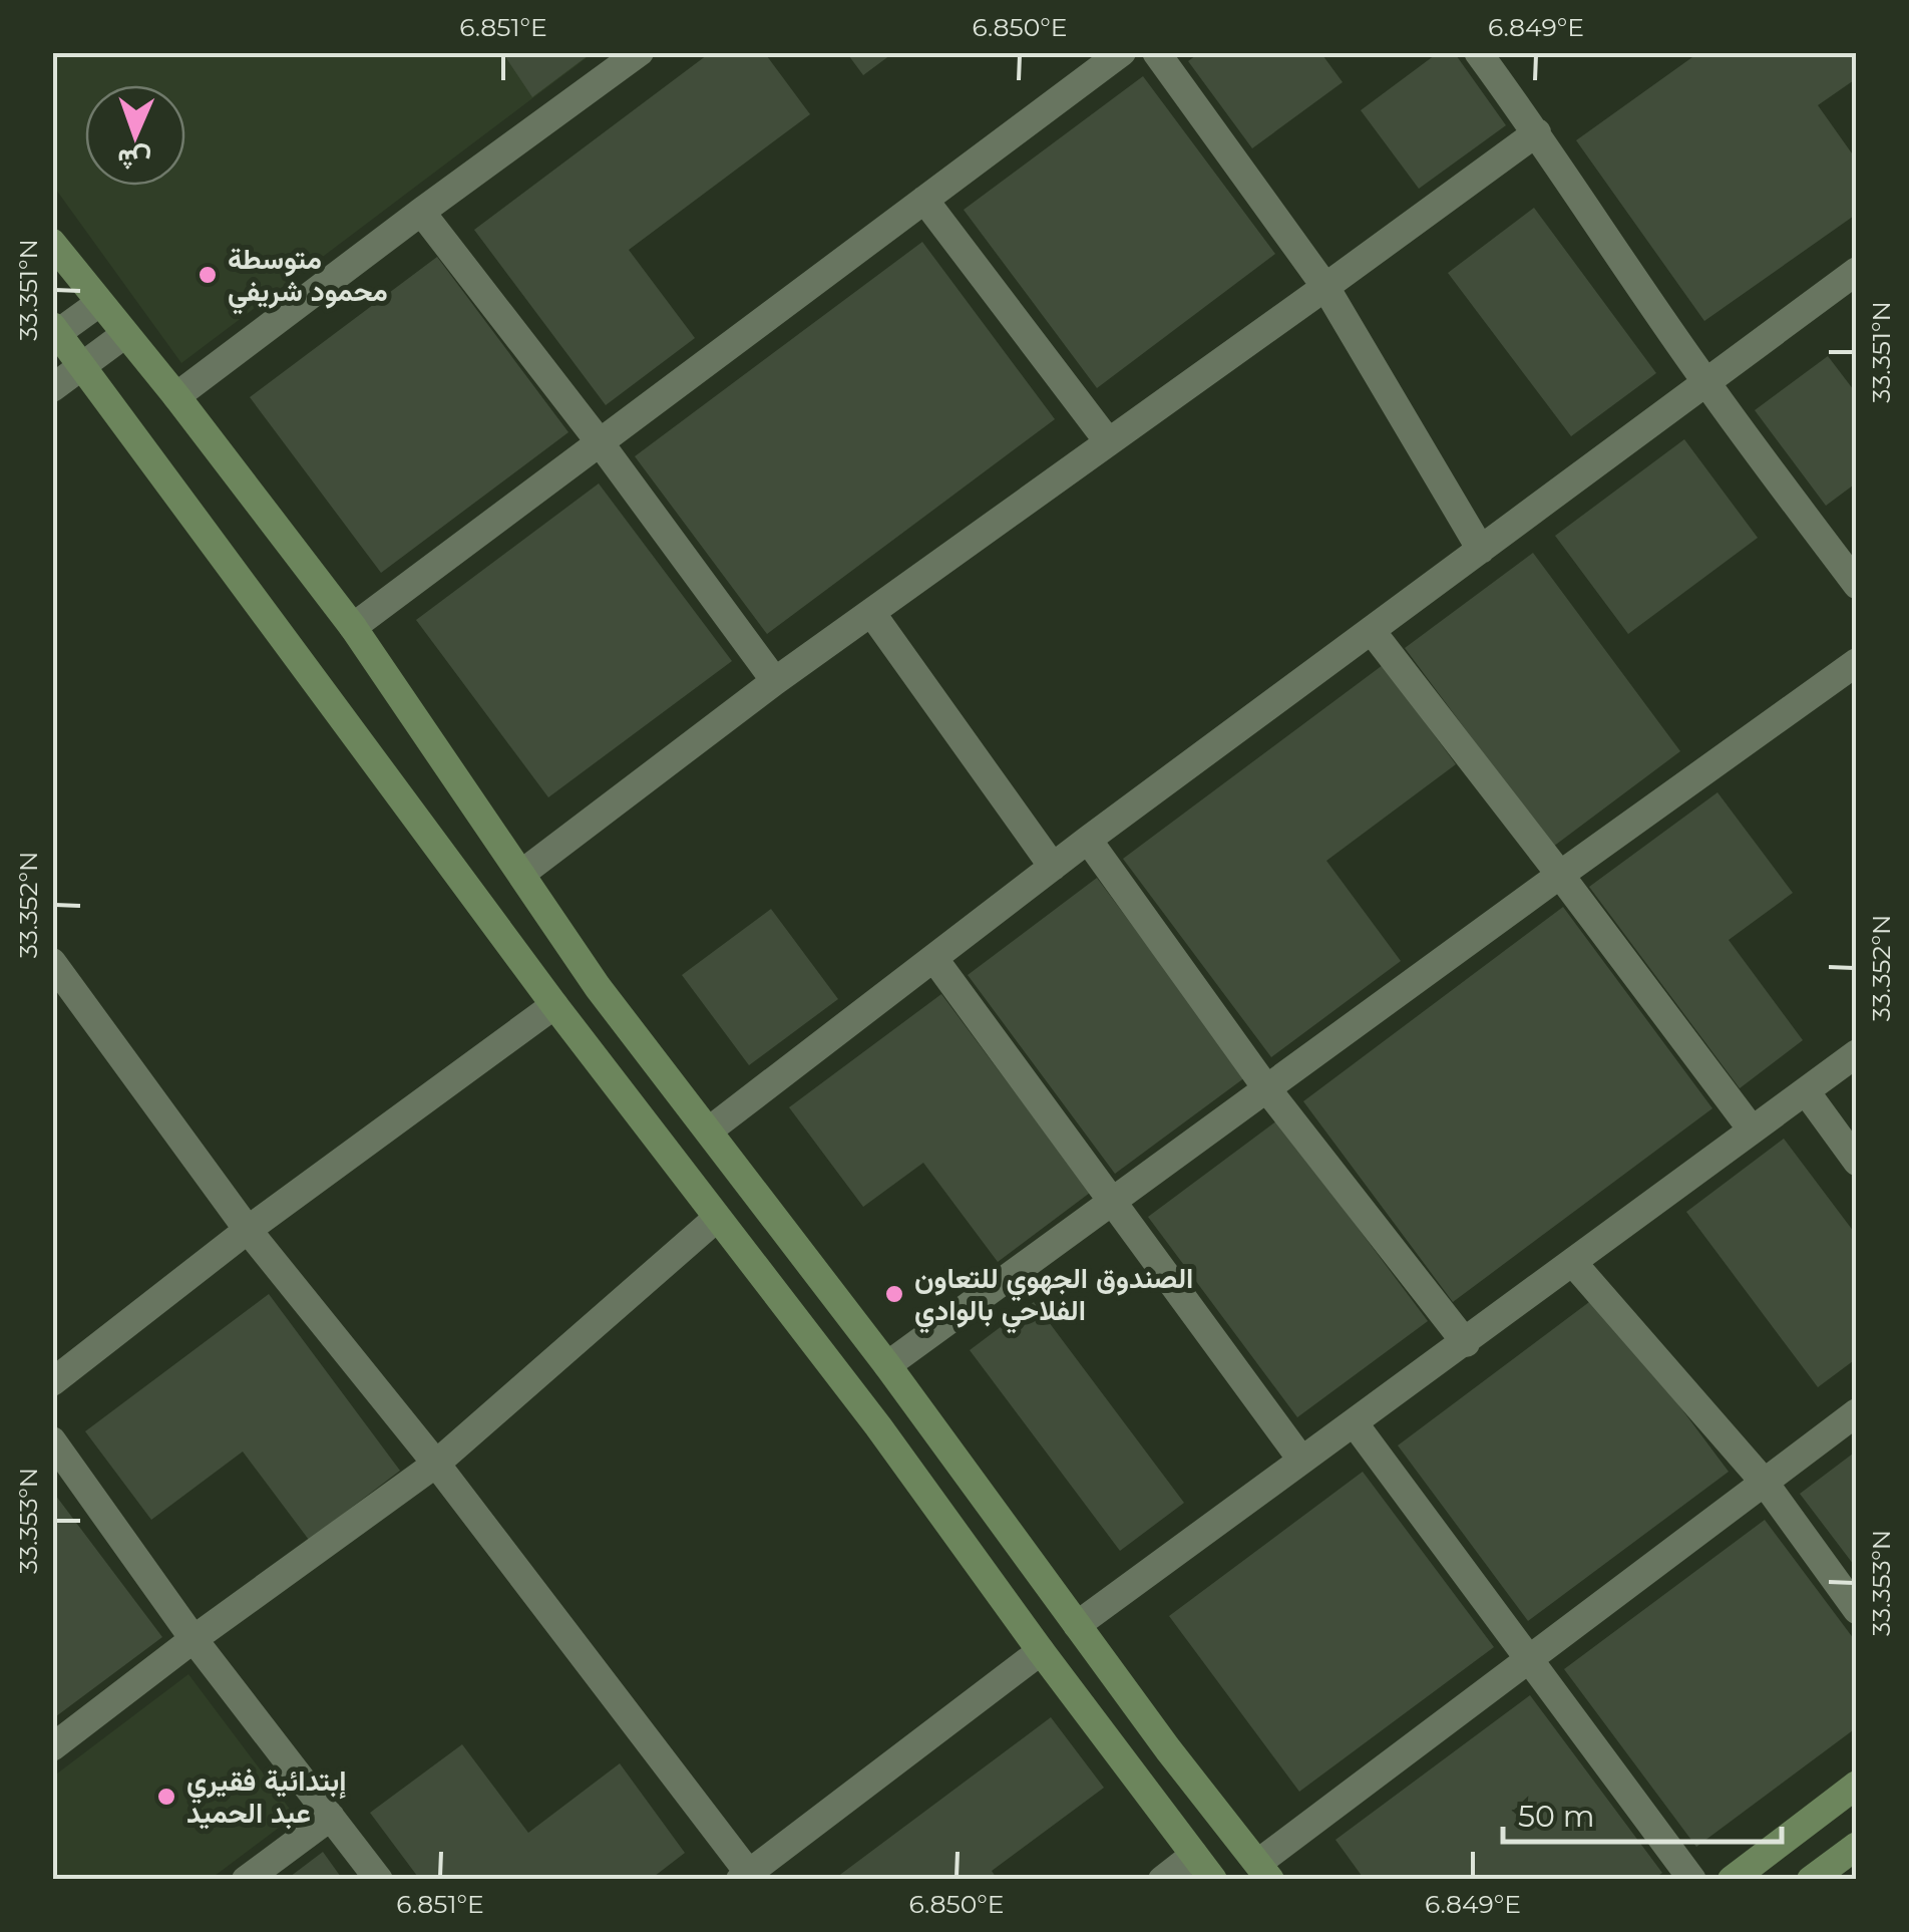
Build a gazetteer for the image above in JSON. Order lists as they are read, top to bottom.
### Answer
{
  "places": ["متوسطة محمود شريفي", "الصندوق الجهوي للتعاون الفلاحي بالوادي", "إبتدائية فقيري عبد الحميد"],
  "scale_bar": "50 m",
  "north": "bottom",
  "coordinates": [
    "6.851°E",
    "6.850°E",
    "6.849°E",
    "33.351°N",
    "33.352°N",
    "33.353°N"
  ]
}
